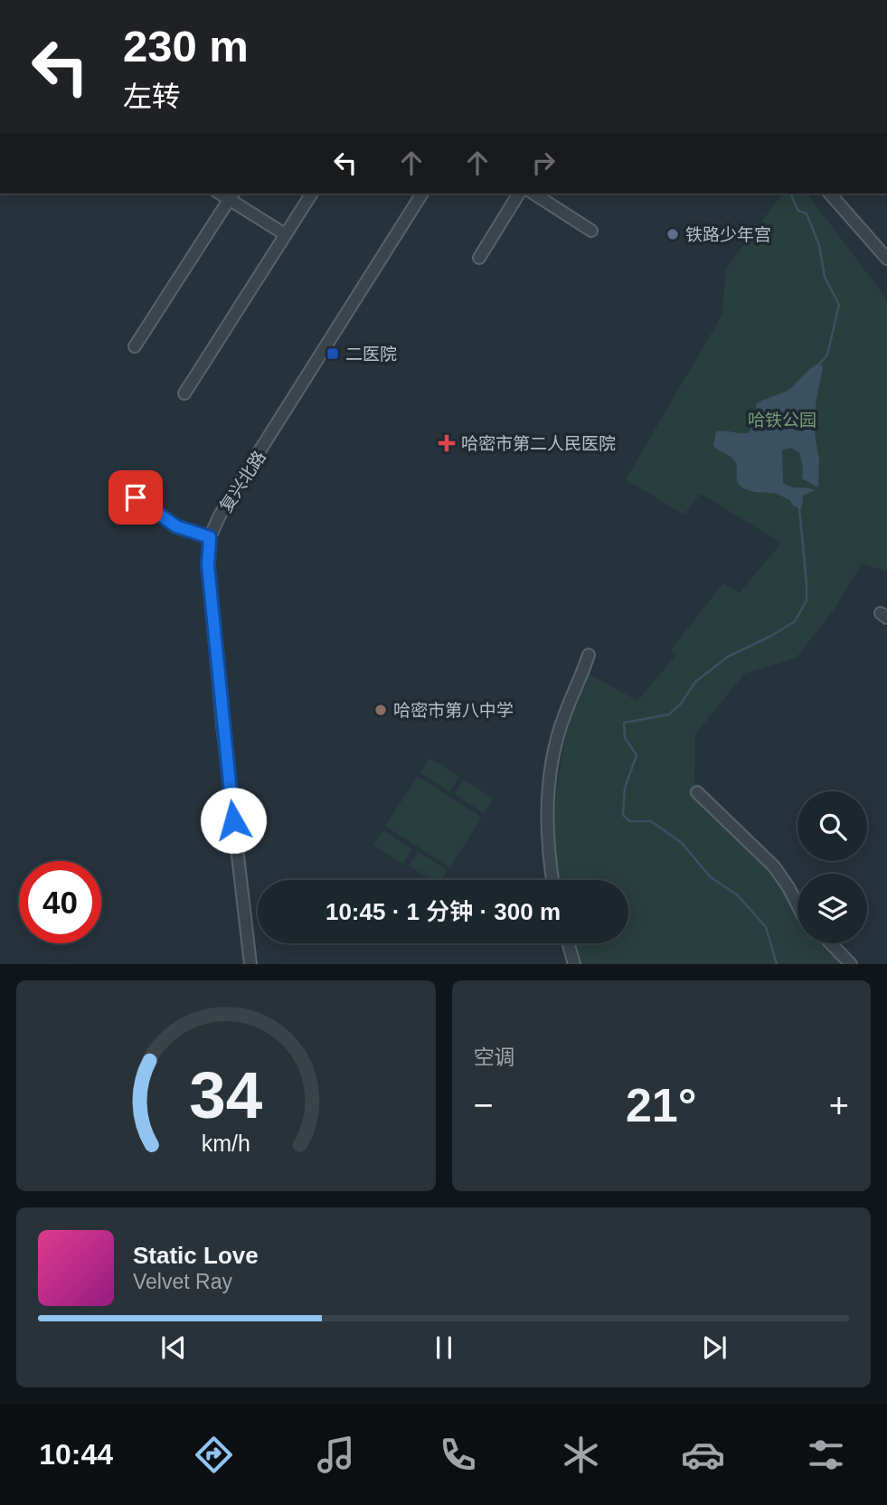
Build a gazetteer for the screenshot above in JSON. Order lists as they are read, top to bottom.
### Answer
{
  "streets": {
    "street": ["复兴北路"]
  },
  "parks": ["哈铁公园"],
  "places": {
    "other": ["铁路少年宫", "哈密市第八中学"],
    "transit": ["二医院"],
    "health": ["哈密市第二人民医院"]
  },
  "page": {
    "turn": ["230 m", "左转"],
    "limit": "40",
    "trip": "10:45 · 1 分钟 · 300 m",
    "tile": "空调",
    "heat": ["−", "21°", "+"],
    "song": ["Static Love", "Velvet Ray"],
    "tabs": "10:44",
    "gauge": ["34", "km/h"]
  }
}
